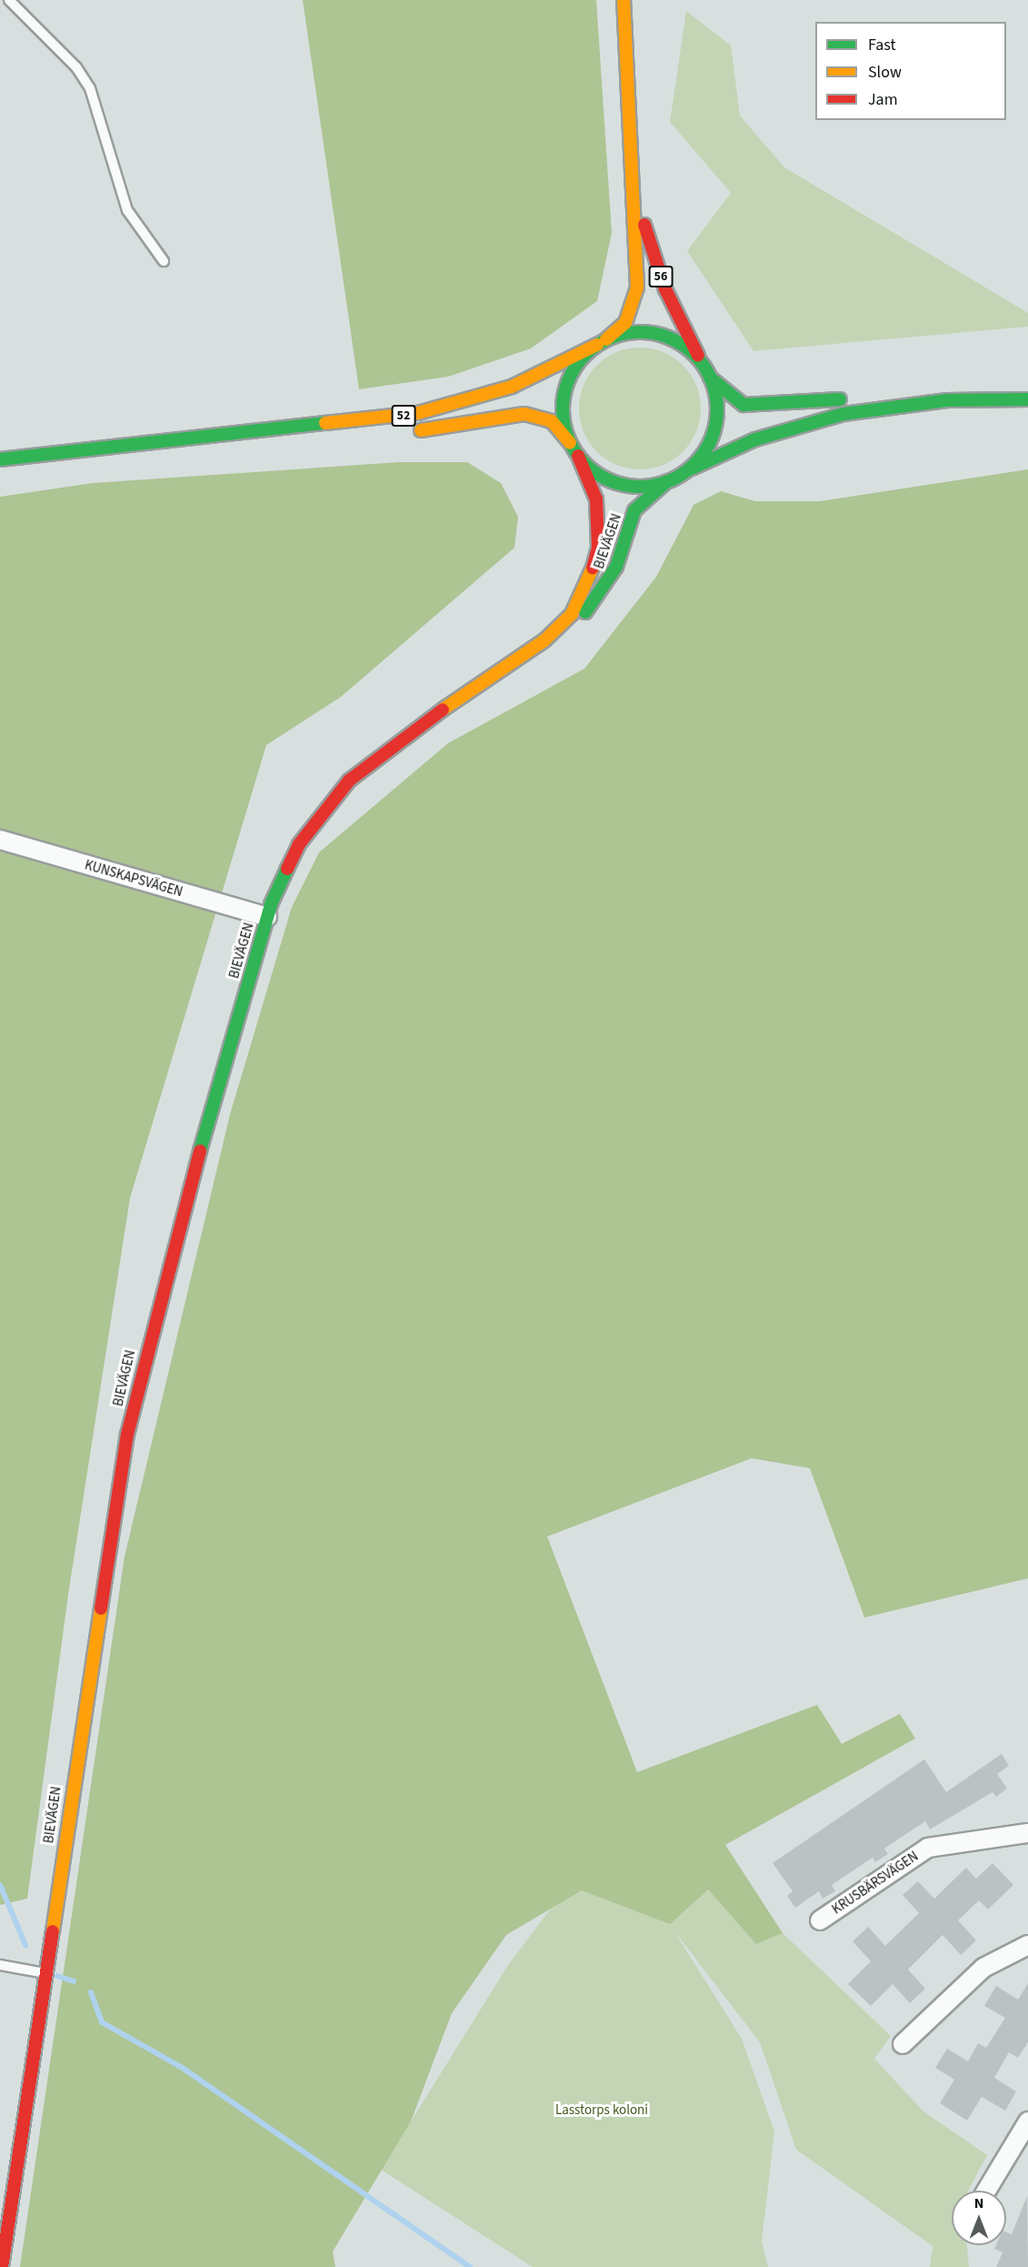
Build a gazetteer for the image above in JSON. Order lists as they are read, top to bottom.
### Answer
{
  "streets": {
    "main road": ["56", "52", "BIEVÄGEN"],
    "street": ["KUNSKAPSVÄGEN", "KRUSBÄRSVÄGEN"]
  },
  "crossings": [
    ["56", "52"],
    ["56", "BIEVÄGEN"],
    ["52", "BIEVÄGEN"],
    ["BIEVÄGEN", "KUNSKAPSVÄGEN"]
  ],
  "parks": ["Lasstorps koloni"],
  "legend": ["Fast", "Slow", "Jam"],
  "north": "top"
}
